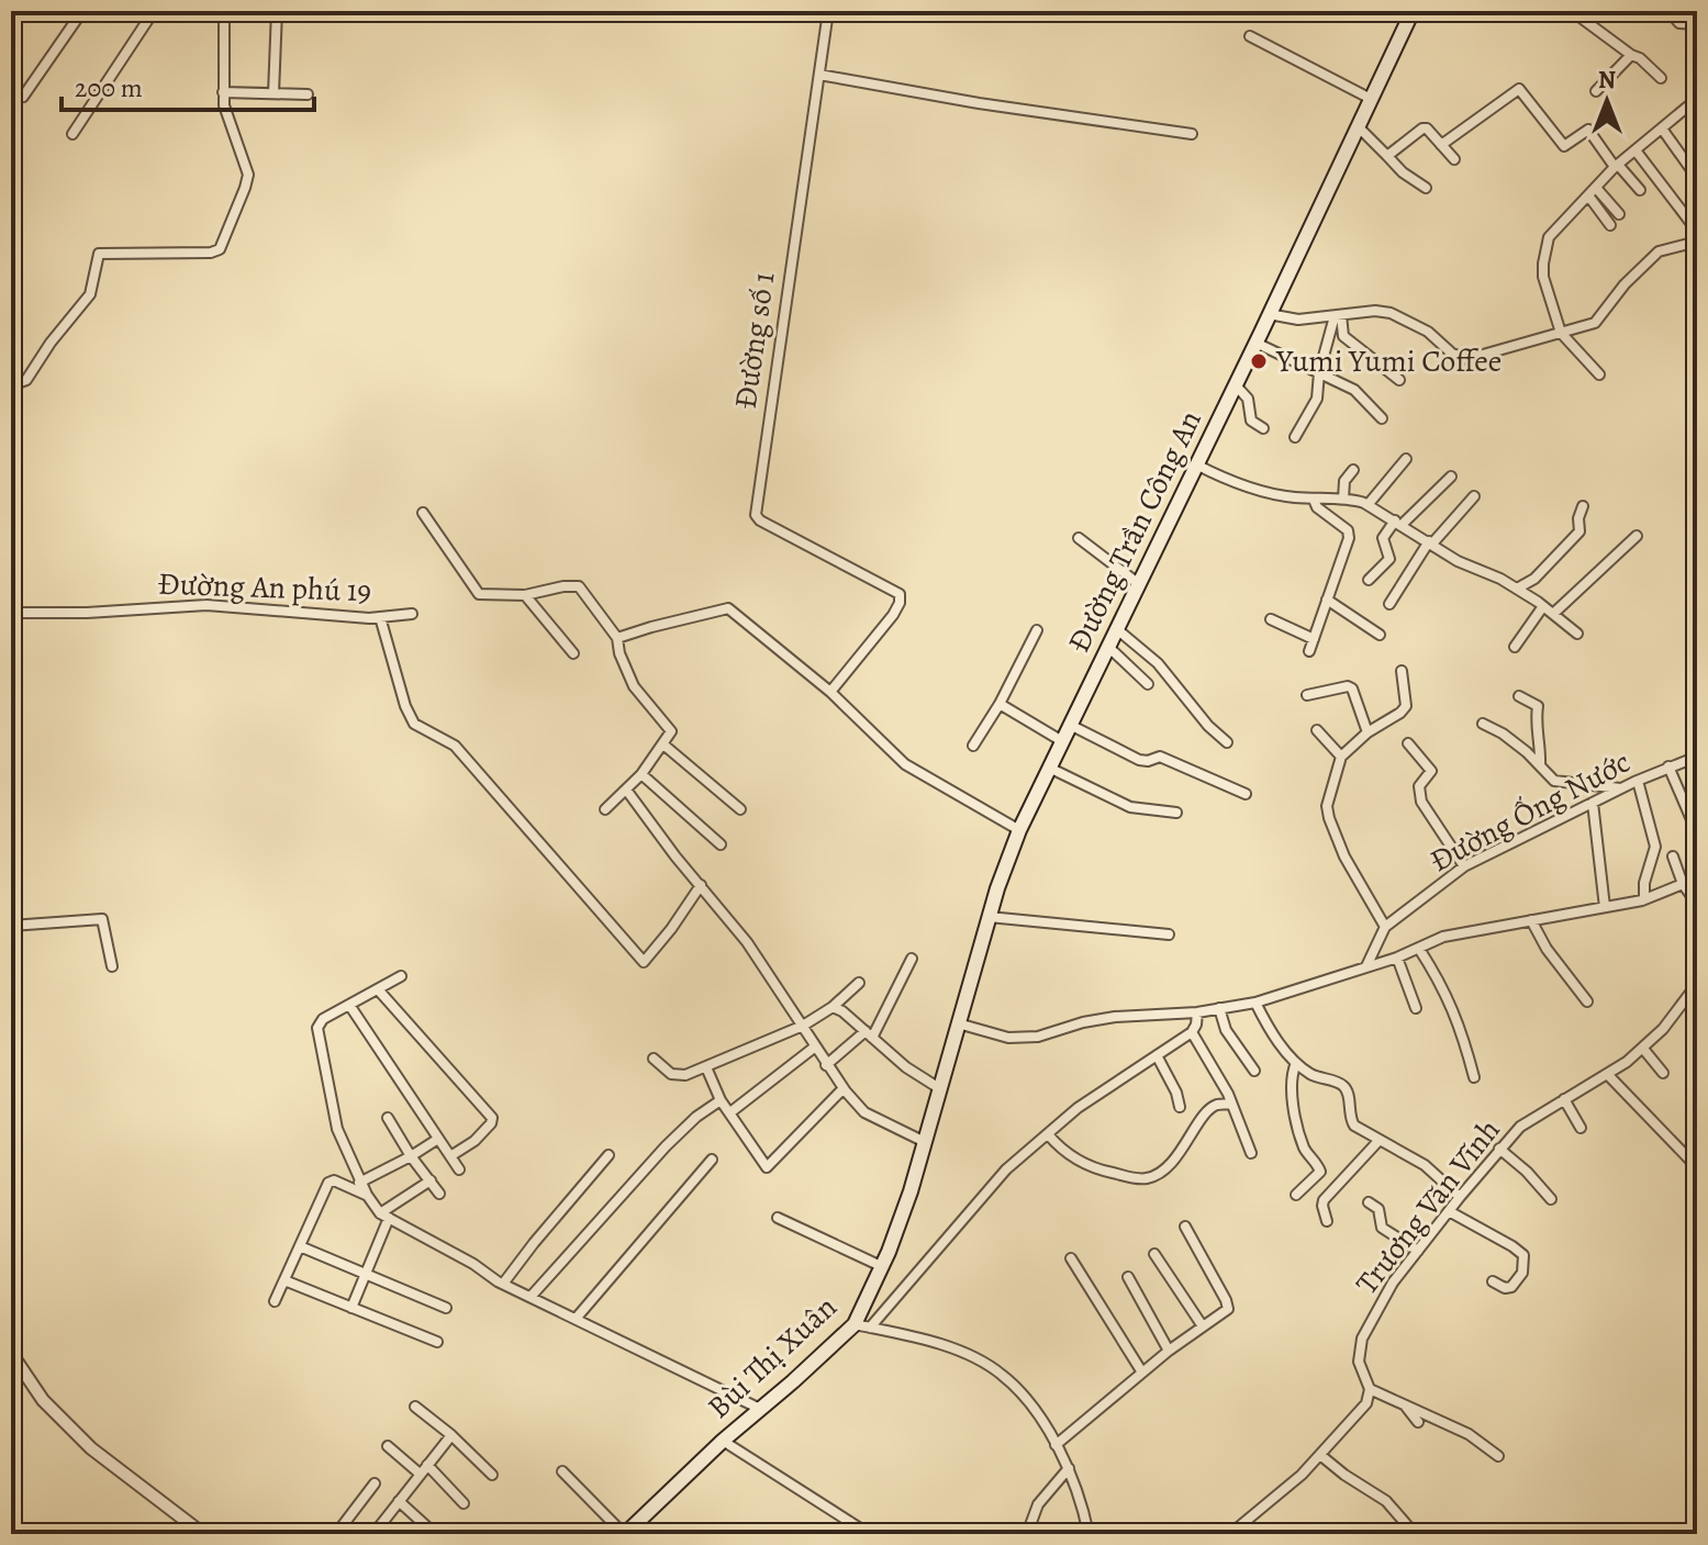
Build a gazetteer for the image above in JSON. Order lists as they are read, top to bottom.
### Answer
{
  "streets": {
    "main road": ["Đường Trần Công An", "Bùi Thị Xuân"],
    "street": [
      "Đường số 1",
      "Đường An phú 19",
      "Đường Ống Nước",
      "Trương Văn Vĩnh"
    ]
  },
  "crossings": [
    ["Đường Trần Công An", "Bùi Thị Xuân"]
  ],
  "places": ["Yumi Yumi Coffee"],
  "scale_bar": "200 m",
  "north": "top"
}
